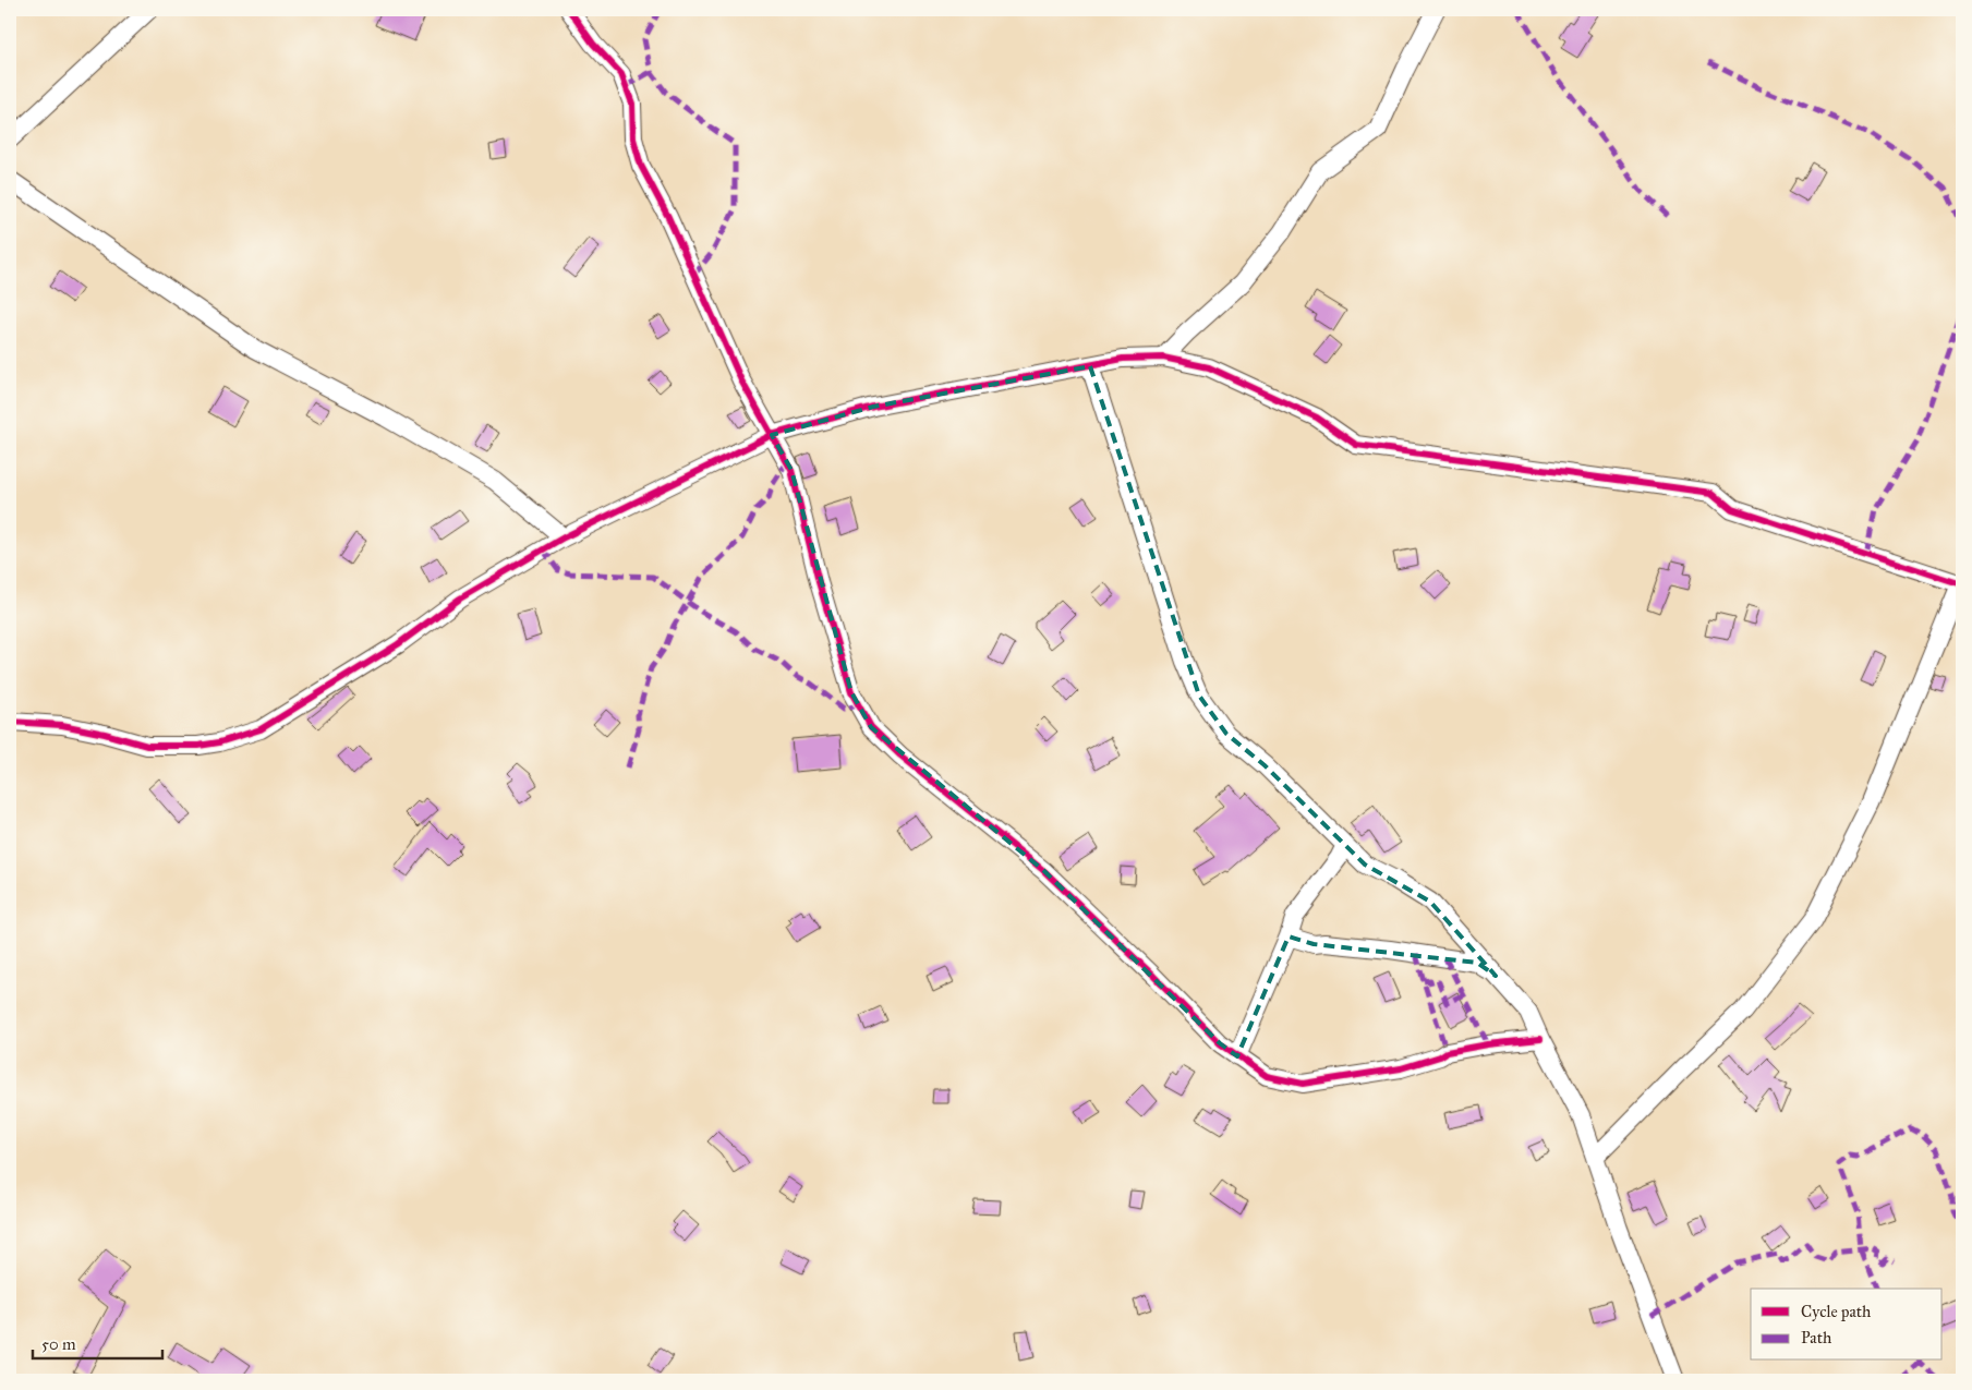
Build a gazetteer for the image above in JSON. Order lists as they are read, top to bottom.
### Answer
{
  "legend": ["Cycle path", "Path"],
  "scale_bar": "50 m"
}
